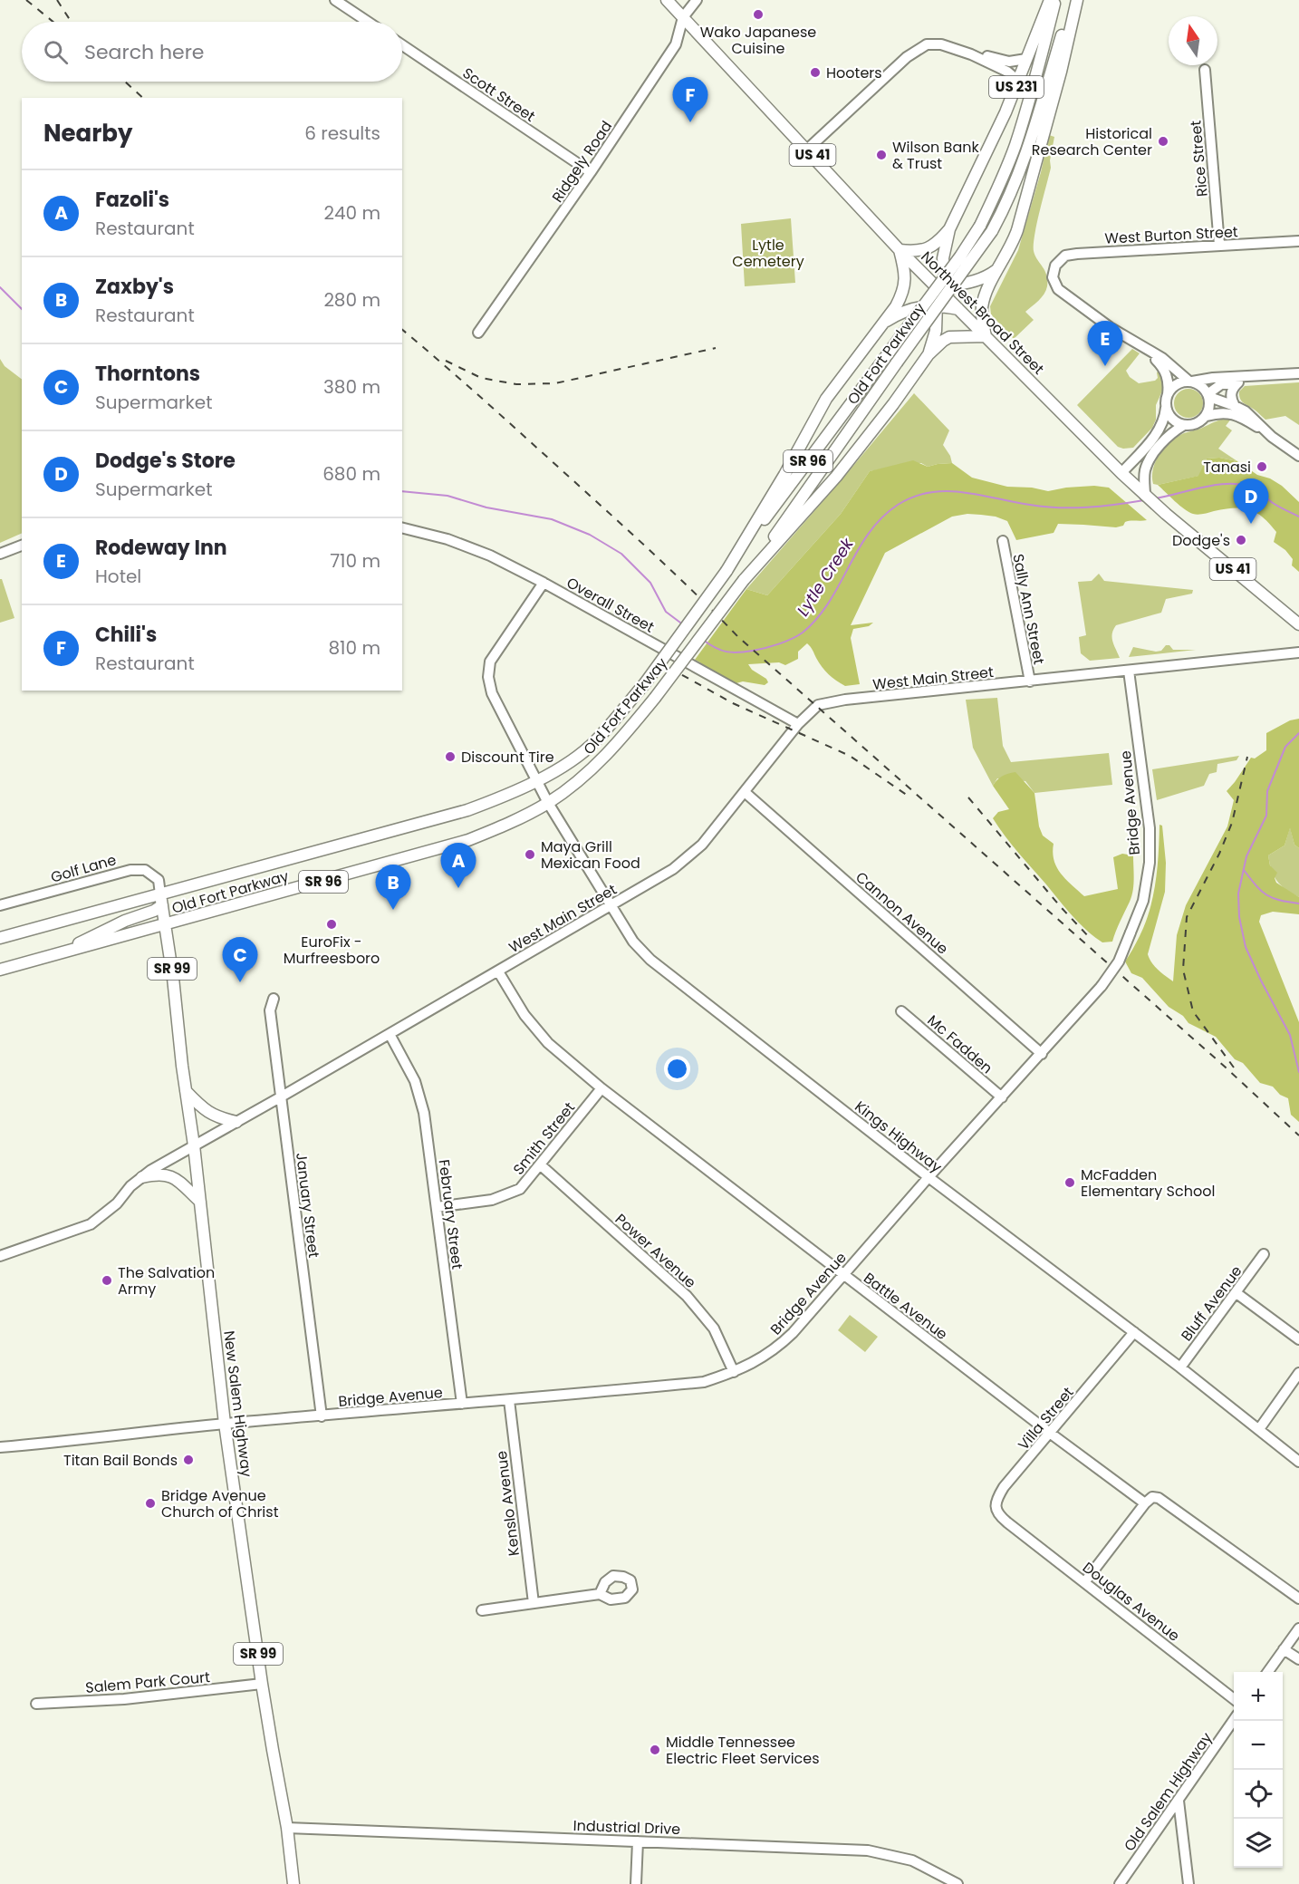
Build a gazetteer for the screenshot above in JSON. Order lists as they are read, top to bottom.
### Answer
{
  "streets": {
    "main road": [
      "US 231",
      "US 41",
      "Northwest Broad Street",
      "Old Fort Parkway",
      "SR 96",
      "SR 99",
      "New Salem Highway"
    ],
    "street": [
      "Scott Street",
      "Rice Street",
      "Ridgely Road",
      "West Burton Street",
      "Overall Street",
      "Sally Ann Street",
      "West Main Street",
      "Bridge Avenue",
      "Golf Lane",
      "Cannon Avenue",
      "Mc Fadden",
      "Kings Highway",
      "Smith Street",
      "January Street",
      "February Street",
      "Power Avenue",
      "Bluff Avenue",
      "Battle Avenue",
      "Villa Street",
      "Kenslo Avenue",
      "Douglas Avenue",
      "Salem Park Court",
      "Old Salem Highway",
      "Industrial Drive"
    ]
  },
  "crossings": [
    ["Scott Street", "Ridgely Road"],
    ["Rice Street", "West Burton Street"],
    ["Ridgely Road", "Northwest Broad Street"],
    ["Old Fort Parkway", "Golf Lane"],
    ["Old Fort Parkway", "SR 99"],
    ["Old Fort Parkway", "Kings Highway"],
    ["Old Fort Parkway", "New Salem Highway"],
    ["Overall Street", "West Main Street"],
    ["Overall Street", "Kings Highway"],
    ["Sally Ann Street", "West Main Street"],
    ["West Main Street", "Bridge Avenue"],
    ["West Main Street", "Cannon Avenue"],
    ["West Main Street", "Kings Highway"],
    ["West Main Street", "January Street"],
    ["West Main Street", "February Street"],
    ["West Main Street", "Battle Avenue"],
    ["West Main Street", "New Salem Highway"],
    ["Bridge Avenue", "Cannon Avenue"],
    ["Bridge Avenue", "Mc Fadden"],
    ["Bridge Avenue", "Kings Highway"],
    ["Bridge Avenue", "January Street"],
    ["Bridge Avenue", "February Street"],
    ["Bridge Avenue", "Power Avenue"],
    ["Bridge Avenue", "Battle Avenue"],
    ["Bridge Avenue", "New Salem Highway"],
    ["Bridge Avenue", "Kenslo Avenue"],
    ["Golf Lane", "SR 99"],
    ["SR 99", "New Salem Highway"],
    ["Kings Highway", "Bluff Avenue"],
    ["Kings Highway", "Villa Street"],
    ["Smith Street", "February Street"],
    ["Smith Street", "Power Avenue"],
    ["Smith Street", "Battle Avenue"],
    ["Battle Avenue", "Villa Street"],
    ["New Salem Highway", "Salem Park Court"],
    ["New Salem Highway", "Industrial Drive"],
    ["Villa Street", "Douglas Avenue"]
  ],
  "water": ["Lytle Creek"],
  "parks": ["Lytle Cemetery"],
  "places": [
    "Wako Japanese Cuisine",
    "Hooters",
    "Historical Research Center",
    "Wilson Bank & Trust",
    "Tanasi",
    "Dodge's",
    "Discount Tire",
    "Maya Grill Mexican Food",
    "EuroFix - Murfreesboro",
    "McFadden Elementary School",
    "The Salvation Army",
    "Titan Bail Bonds",
    "Bridge Avenue Church of Christ",
    "Middle Tennessee Electric Fleet Services"
  ],
  "north": "top",
  "page": {
    "search": "Search here",
    "pins": [
      "F",
      "E",
      "D",
      "A",
      "B",
      "C"
    ],
    "heading": ["Nearby", "6 results"],
    "list": [
      {
        "mark": "A",
        "name": "Fazoli's",
        "note": "Restaurant",
        "value": "240 m"
      },
      {
        "mark": "B",
        "name": "Zaxby's",
        "note": "Restaurant",
        "value": "280 m"
      },
      {
        "mark": "C",
        "name": "Thorntons",
        "note": "Supermarket",
        "value": "380 m"
      },
      {
        "mark": "D",
        "name": "Dodge's Store",
        "note": "Supermarket",
        "value": "680 m"
      },
      {
        "mark": "E",
        "name": "Rodeway Inn",
        "note": "Hotel",
        "value": "710 m"
      },
      {
        "mark": "F",
        "name": "Chili's",
        "note": "Restaurant",
        "value": "810 m"
      }
    ],
    "map_buttons": ["+", "−"]
  }
}
